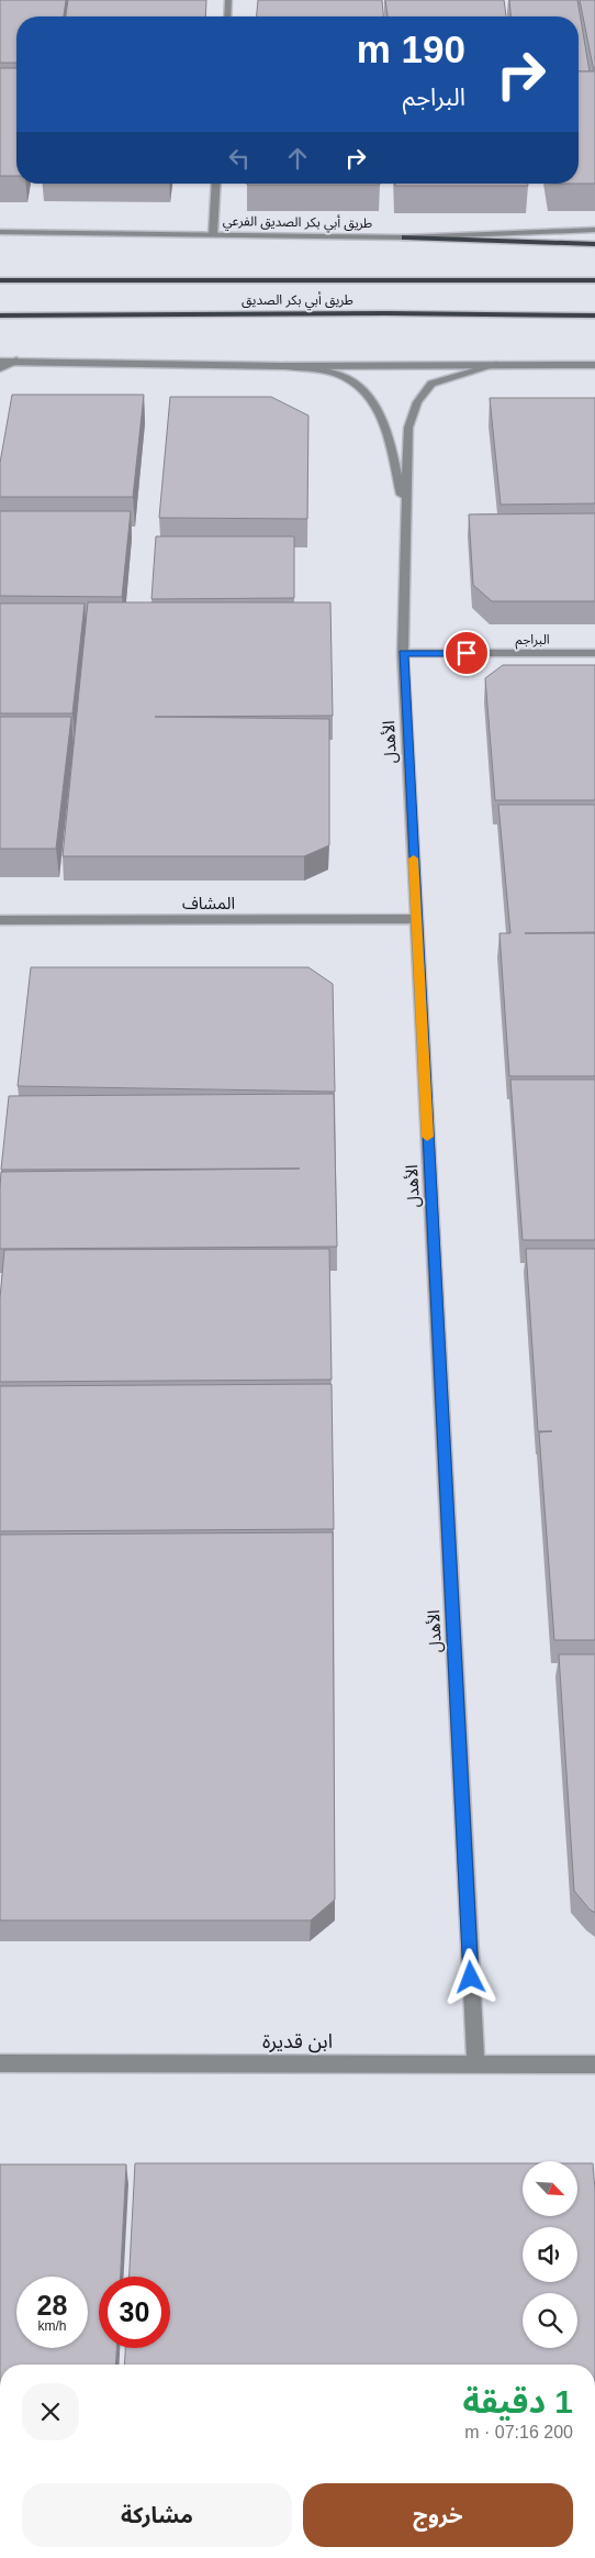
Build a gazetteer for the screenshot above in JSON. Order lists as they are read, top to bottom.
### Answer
{
  "streets": {
    "main road": ["طريق أبي بكر الصديق"],
    "street": [
      "طريق أبي بكر الصديق الفرعي",
      "البراجم",
      "الأهدل",
      "المشاف",
      "ابن قديرة"
    ]
  },
  "crossings": [
    ["البراجم", "الأهدل"],
    ["الأهدل", "المشاف"],
    ["الأهدل", "ابن قديرة"]
  ],
  "north": "bottom right",
  "page": {
    "turn": ["190 m", "البراجم"],
    "speed": "28 km/h",
    "limit": "30",
    "heading": ["1 دقيقة", "200 m · 07:16"],
    "buttons": ["خروج", "مشاركة"]
  }
}
